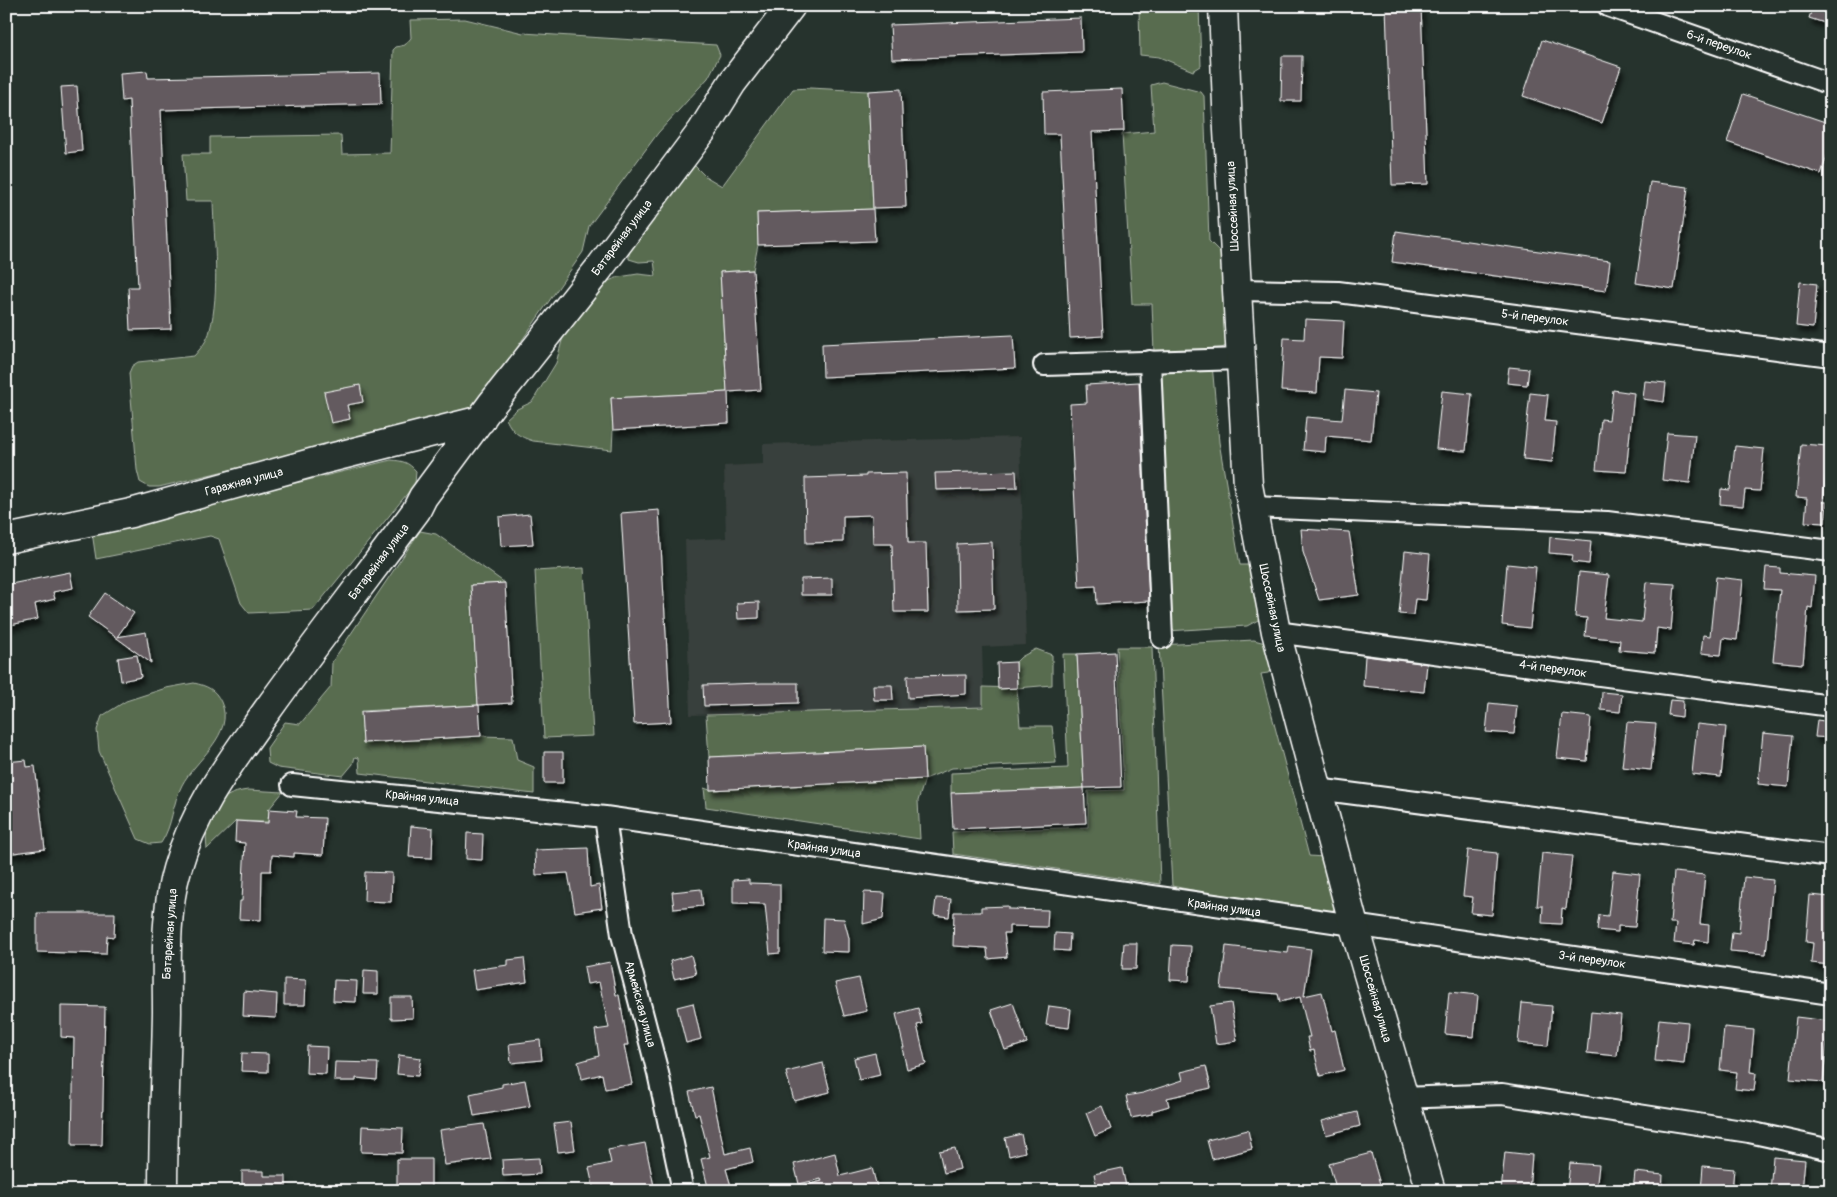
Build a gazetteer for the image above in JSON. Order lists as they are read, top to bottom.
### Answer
{
  "streets": {
    "main road": ["Шоссейная улица", "Батарейная улица", "Гаражная улица"],
    "street": [
      "6-й переулок",
      "5-й переулок",
      "4-й переулок",
      "Крайняя улица",
      "3-й переулок",
      "Армейская улица"
    ]
  },
  "crossings": [
    ["Шоссейная улица", "5-й переулок"],
    ["Шоссейная улица", "4-й переулок"],
    ["Шоссейная улица", "Крайняя улица"],
    ["Шоссейная улица", "3-й переулок"],
    ["Батарейная улица", "Гаражная улица"],
    ["Крайняя улица", "3-й переулок"],
    ["Крайняя улица", "Армейская улица"]
  ]
}
